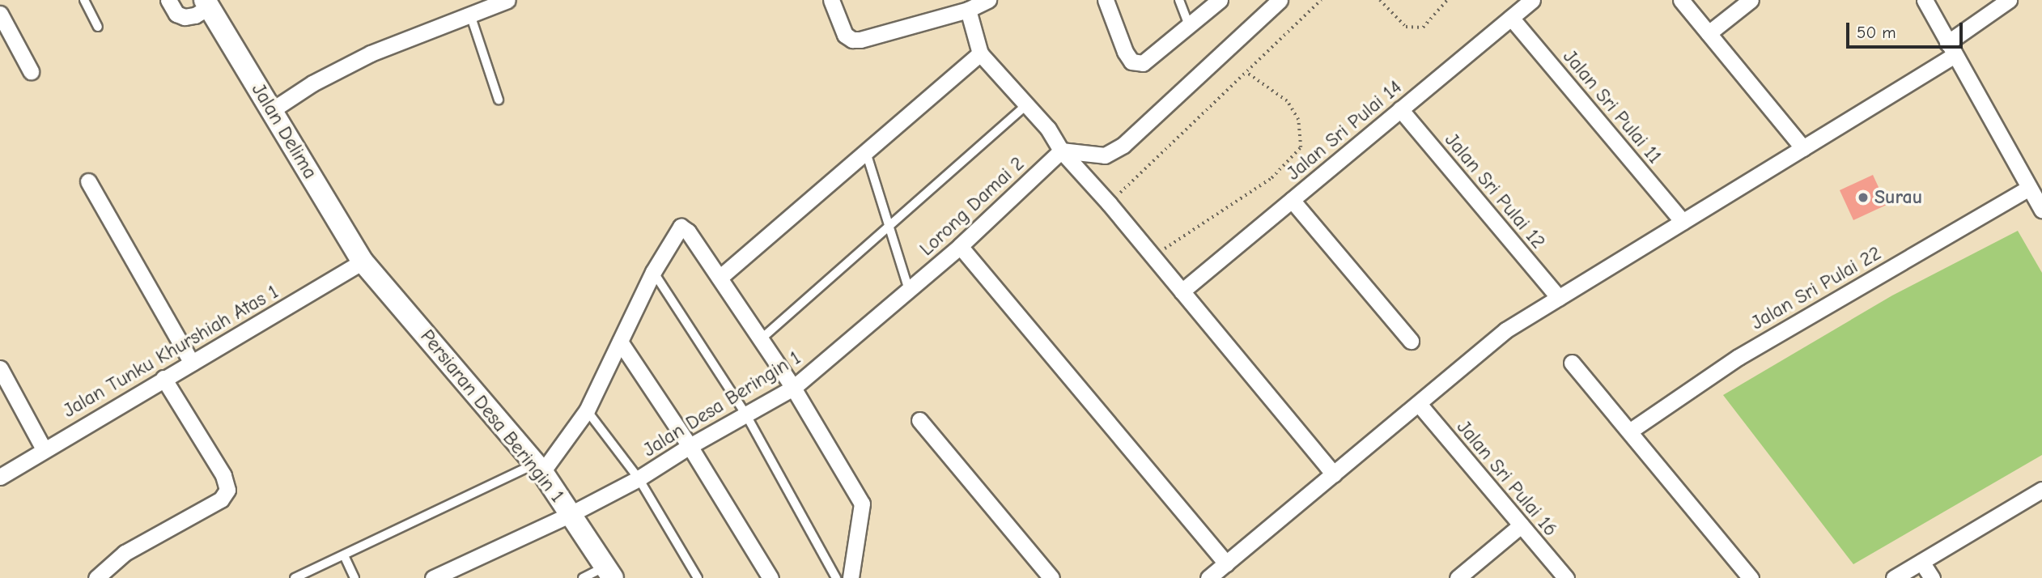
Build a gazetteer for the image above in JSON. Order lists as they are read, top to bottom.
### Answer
{
  "streets": {
    "main road": ["Jalan Delima", "Persiaran Desa Beringin 1"],
    "street": [
      "Jalan Sri Pulai 11",
      "Jalan Sri Pulai 14",
      "Jalan Sri Pulai 12",
      "Lorong Damai 2",
      "Jalan Sri Pulai 22",
      "Jalan Tunku Khurshiah Atas 1",
      "Jalan Desa Beringin 1",
      "Jalan Sri Pulai 16"
    ]
  },
  "crossings": [
    ["Jalan Sri Pulai 11", "Jalan Sri Pulai 14"],
    ["Jalan Sri Pulai 14", "Jalan Sri Pulai 12"],
    ["Jalan Delima", "Jalan Tunku Khurshiah Atas 1"],
    ["Jalan Delima", "Persiaran Desa Beringin 1"],
    ["Lorong Damai 2", "Jalan Desa Beringin 1"],
    ["Jalan Tunku Khurshiah Atas 1", "Persiaran Desa Beringin 1"],
    ["Jalan Desa Beringin 1", "Persiaran Desa Beringin 1"]
  ],
  "places": ["Surau"],
  "scale_bar": "50 m"
}
